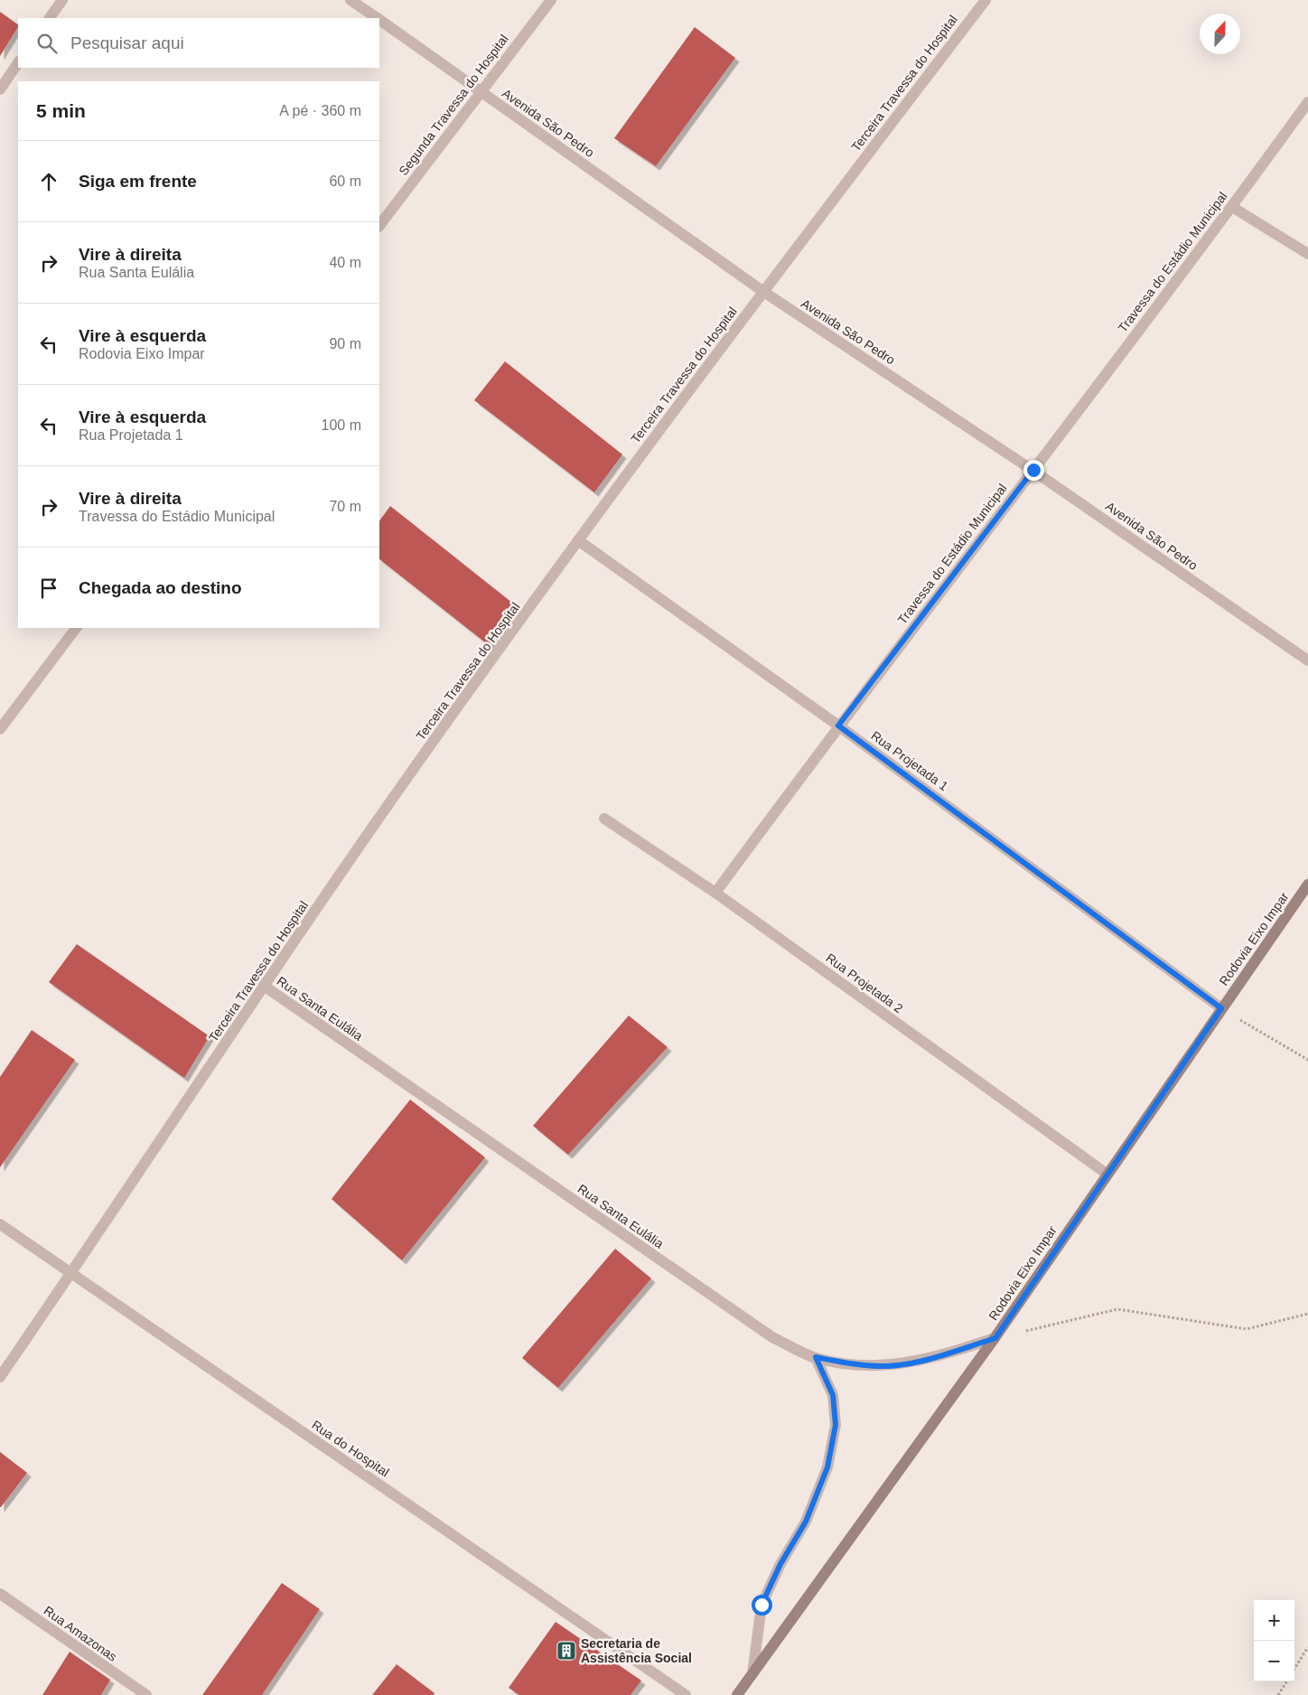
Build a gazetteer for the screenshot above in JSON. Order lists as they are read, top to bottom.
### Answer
{
  "streets": {
    "street": [
      "Terceira Travessa do Hospital",
      "Segunda Travessa do Hospital",
      "Avenida São Pedro",
      "Travessa do Estádio Municipal",
      "Rua Projetada 1",
      "Rodovia Eixo Impar",
      "Rua Projetada 2",
      "Rua Santa Eulália",
      "Rua do Hospital",
      "Rua Amazonas"
    ]
  },
  "crossings": [
    ["Terceira Travessa do Hospital", "Avenida São Pedro"],
    ["Terceira Travessa do Hospital", "Rua Projetada 1"],
    ["Terceira Travessa do Hospital", "Rua Santa Eulália"],
    ["Terceira Travessa do Hospital", "Rua do Hospital"],
    ["Segunda Travessa do Hospital", "Avenida São Pedro"],
    ["Avenida São Pedro", "Travessa do Estádio Municipal"],
    ["Travessa do Estádio Municipal", "Rua Projetada 1"],
    ["Travessa do Estádio Municipal", "Rua Projetada 2"],
    ["Rua Projetada 1", "Rodovia Eixo Impar"],
    ["Rodovia Eixo Impar", "Rua Projetada 2"],
    ["Rodovia Eixo Impar", "Rua Santa Eulália"]
  ],
  "places": {
    "building": ["Secretaria de Assistência Social"]
  },
  "north": "top",
  "page": {
    "search": "Pesquisar aqui",
    "heading": ["5 min", "A pé · 360 m"],
    "list": [
      ["Siga em frente", "60 m"],
      ["Vire à direita", "Rua Santa Eulália", "40 m"],
      ["Vire à esquerda", "Rodovia Eixo Impar", "90 m"],
      ["Vire à esquerda", "Rua Projetada 1", "100 m"],
      ["Vire à direita", "Travessa do Estádio Municipal", "70 m"],
      "Chegada ao destino"
    ],
    "map_buttons": ["+", "−"]
  }
}
